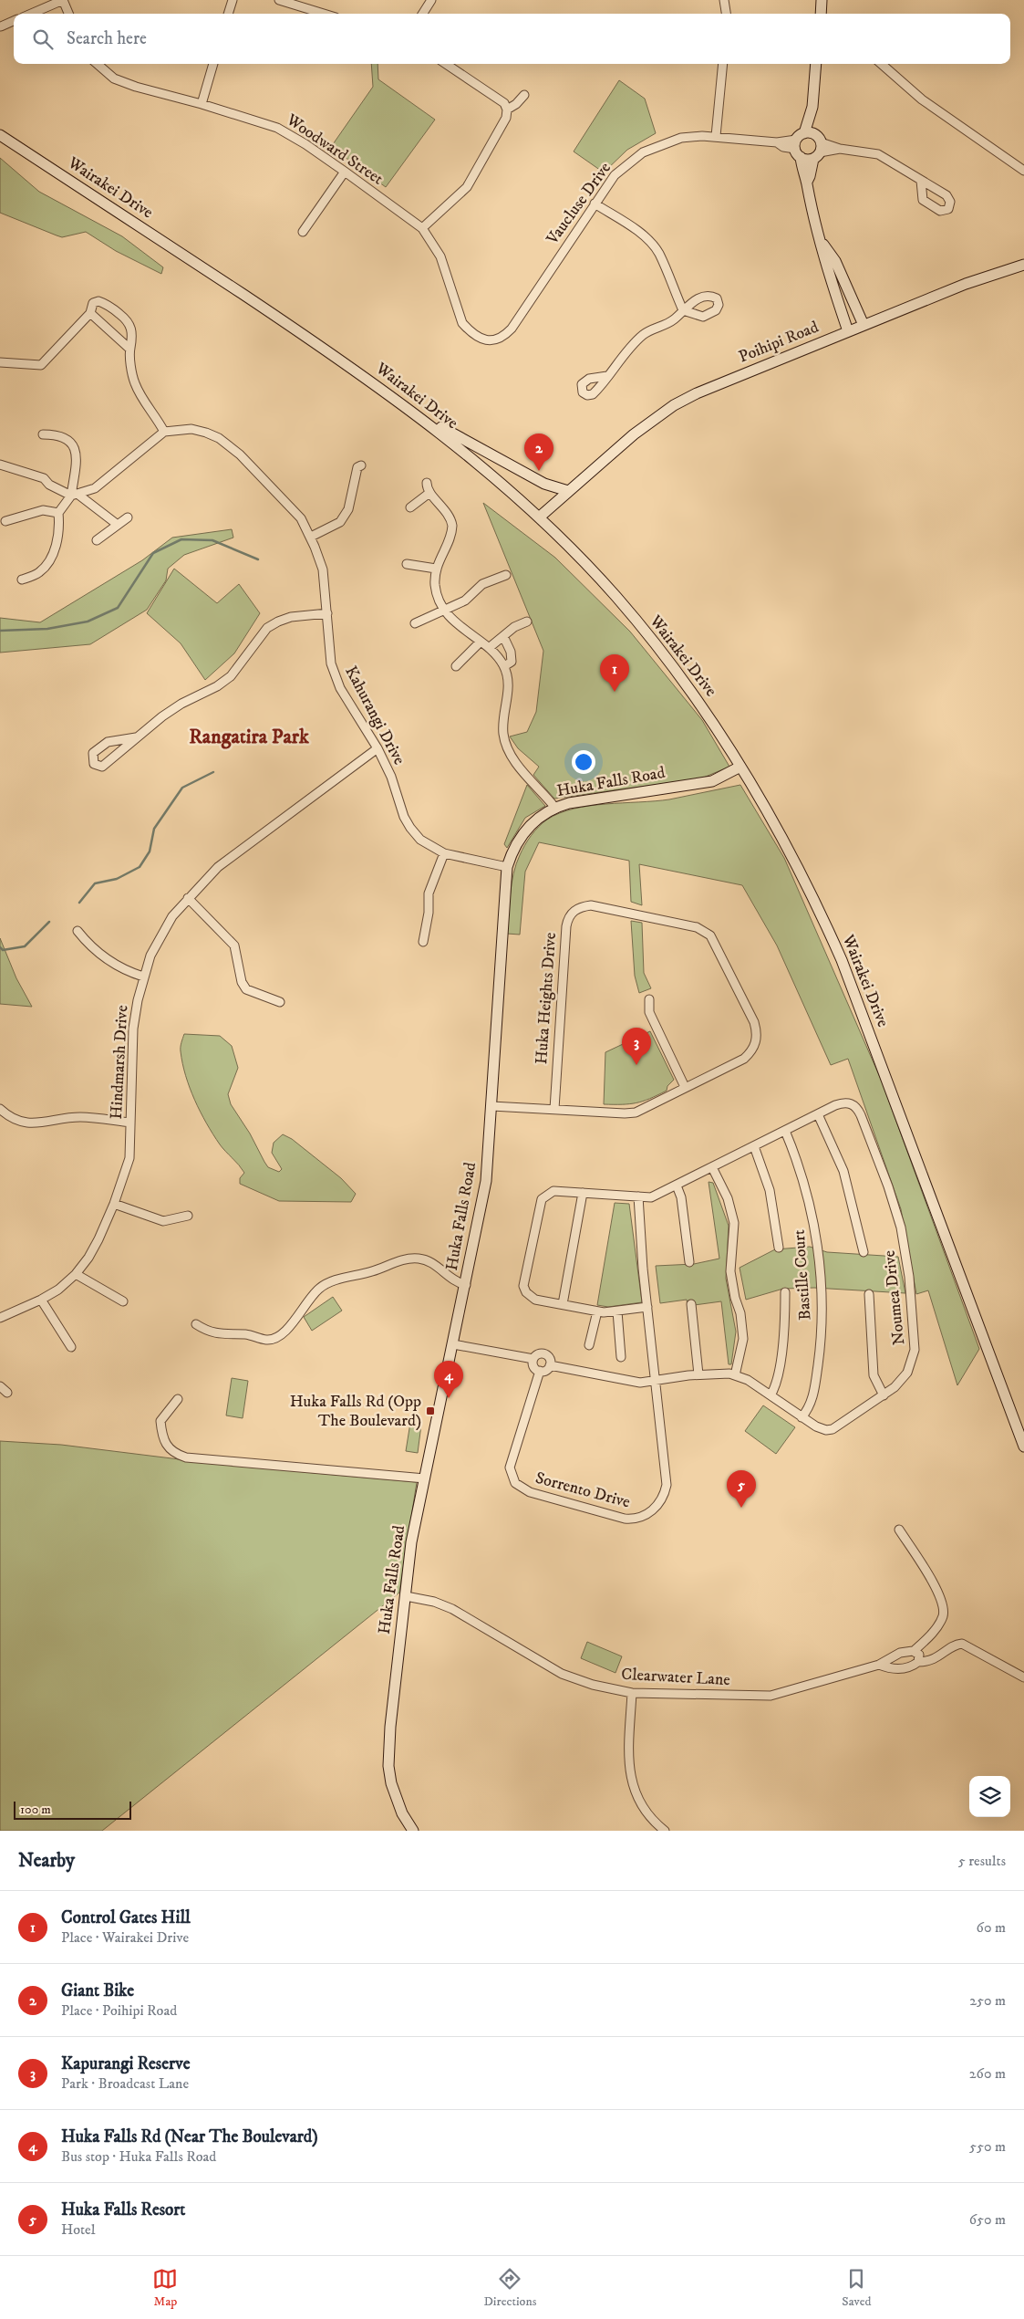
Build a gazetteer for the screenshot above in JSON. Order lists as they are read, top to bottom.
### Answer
{
  "streets": {
    "main road": ["Wairakei Drive", "Poihipi Road", "Huka Falls Road"],
    "street": [
      "Woodward Street",
      "Vaucluse Drive",
      "Kahurangi Drive",
      "Huka Heights Drive",
      "Hindmarsh Drive",
      "Bastille Court",
      "Noumea Drive",
      "Sorrento Drive",
      "Clearwater Lane"
    ]
  },
  "crossings": [
    ["Woodward Street", "Vaucluse Drive"],
    ["Wairakei Drive", "Poihipi Road"],
    ["Wairakei Drive", "Huka Falls Road"],
    ["Kahurangi Drive", "Huka Falls Road"],
    ["Kahurangi Drive", "Hindmarsh Drive"],
    ["Huka Falls Road", "Huka Heights Drive"],
    ["Huka Falls Road", "Clearwater Lane"],
    ["Bastille Court", "Noumea Drive"],
    ["Noumea Drive", "Sorrento Drive"]
  ],
  "districts": ["Rangatira Park"],
  "places": {
    "transit": ["Huka Falls Rd (Opp The Boulevard)"]
  },
  "scale_bar": "100 m",
  "page": {
    "search": "Search here",
    "pins": [
      "2",
      "1",
      "3",
      "4",
      "5"
    ],
    "scale": "100 m",
    "heading": ["Nearby", "5 results"],
    "list": [
      {
        "mark": "1",
        "name": "Control Gates Hill",
        "note": "Place · Wairakei Drive",
        "value": "60 m"
      },
      {
        "mark": "2",
        "name": "Giant Bike",
        "note": "Place · Poihipi Road",
        "value": "250 m"
      },
      {
        "mark": "3",
        "name": "Kapurangi Reserve",
        "note": "Park · Broadcast Lane",
        "value": "260 m"
      },
      {
        "mark": "4",
        "name": "Huka Falls Rd (Near The Boulevard)",
        "note": "Bus stop · Huka Falls Road",
        "value": "550 m"
      },
      {
        "mark": "5",
        "name": "Huka Falls Resort",
        "note": "Hotel",
        "value": "650 m"
      }
    ],
    "nav": ["Map", "Directions", "Saved"]
  }
}
